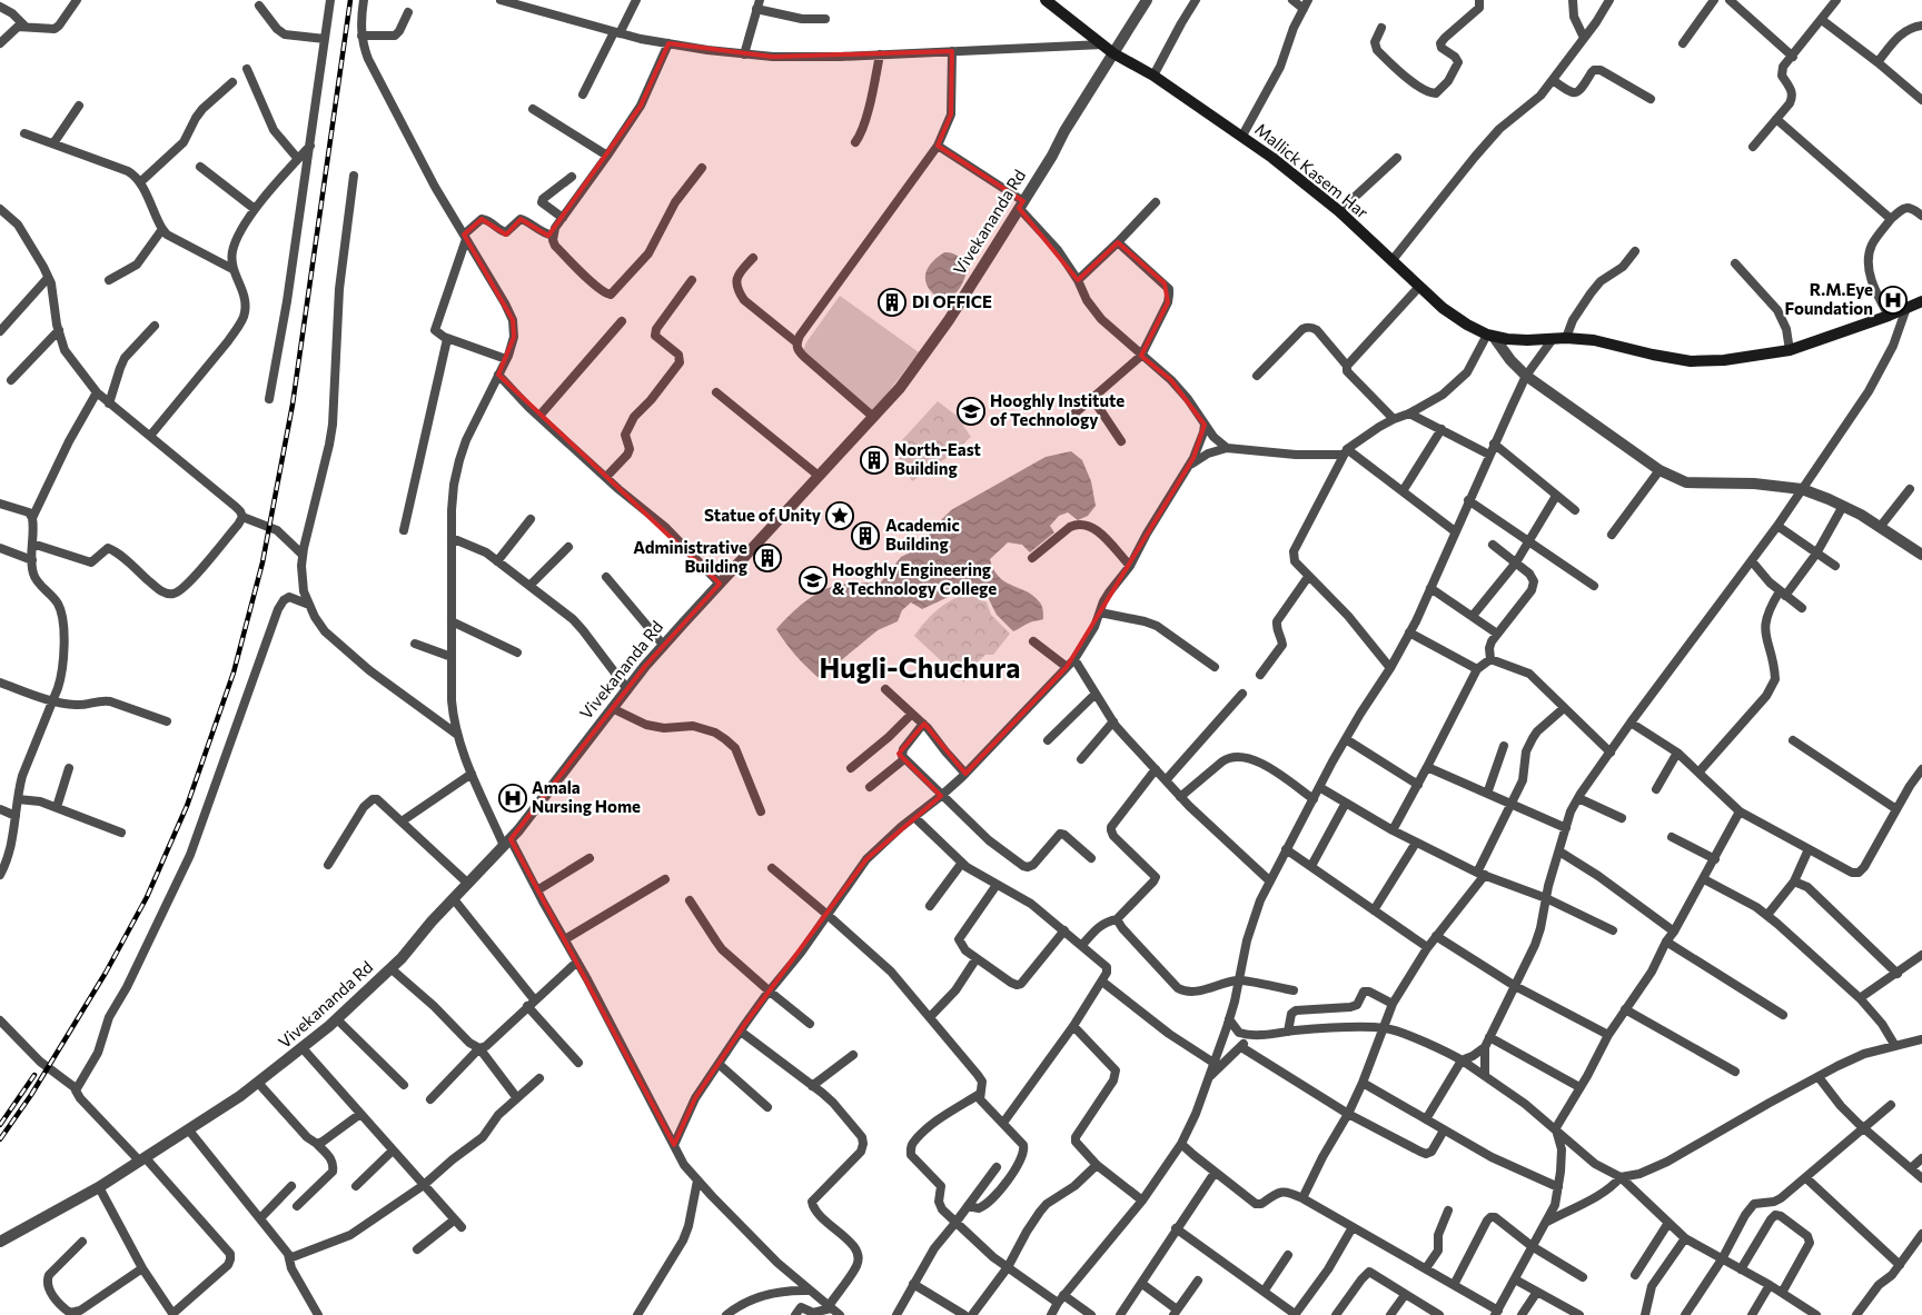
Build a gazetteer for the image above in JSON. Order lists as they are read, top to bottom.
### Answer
{
  "streets": {
    "main road": ["Mallick Kasem Har"],
    "street": ["Vivekananda Rd"]
  },
  "crossings": [
    ["Mallick Kasem Har", "Vivekananda Rd"]
  ],
  "districts": ["Hugli-Chuchura"],
  "places": {
    "hospital": ["R.M.Eye Foundation", "Amala Nursing Home"],
    "building": [
      "DI OFFICE",
      "North-East Building",
      "Academic Building",
      "Administrative Building"
    ],
    "school or university": ["Hooghly Institute of Technology", "Hooghly Engineering & Technology College"],
    "place": ["Statue of Unity"]
  }
}
